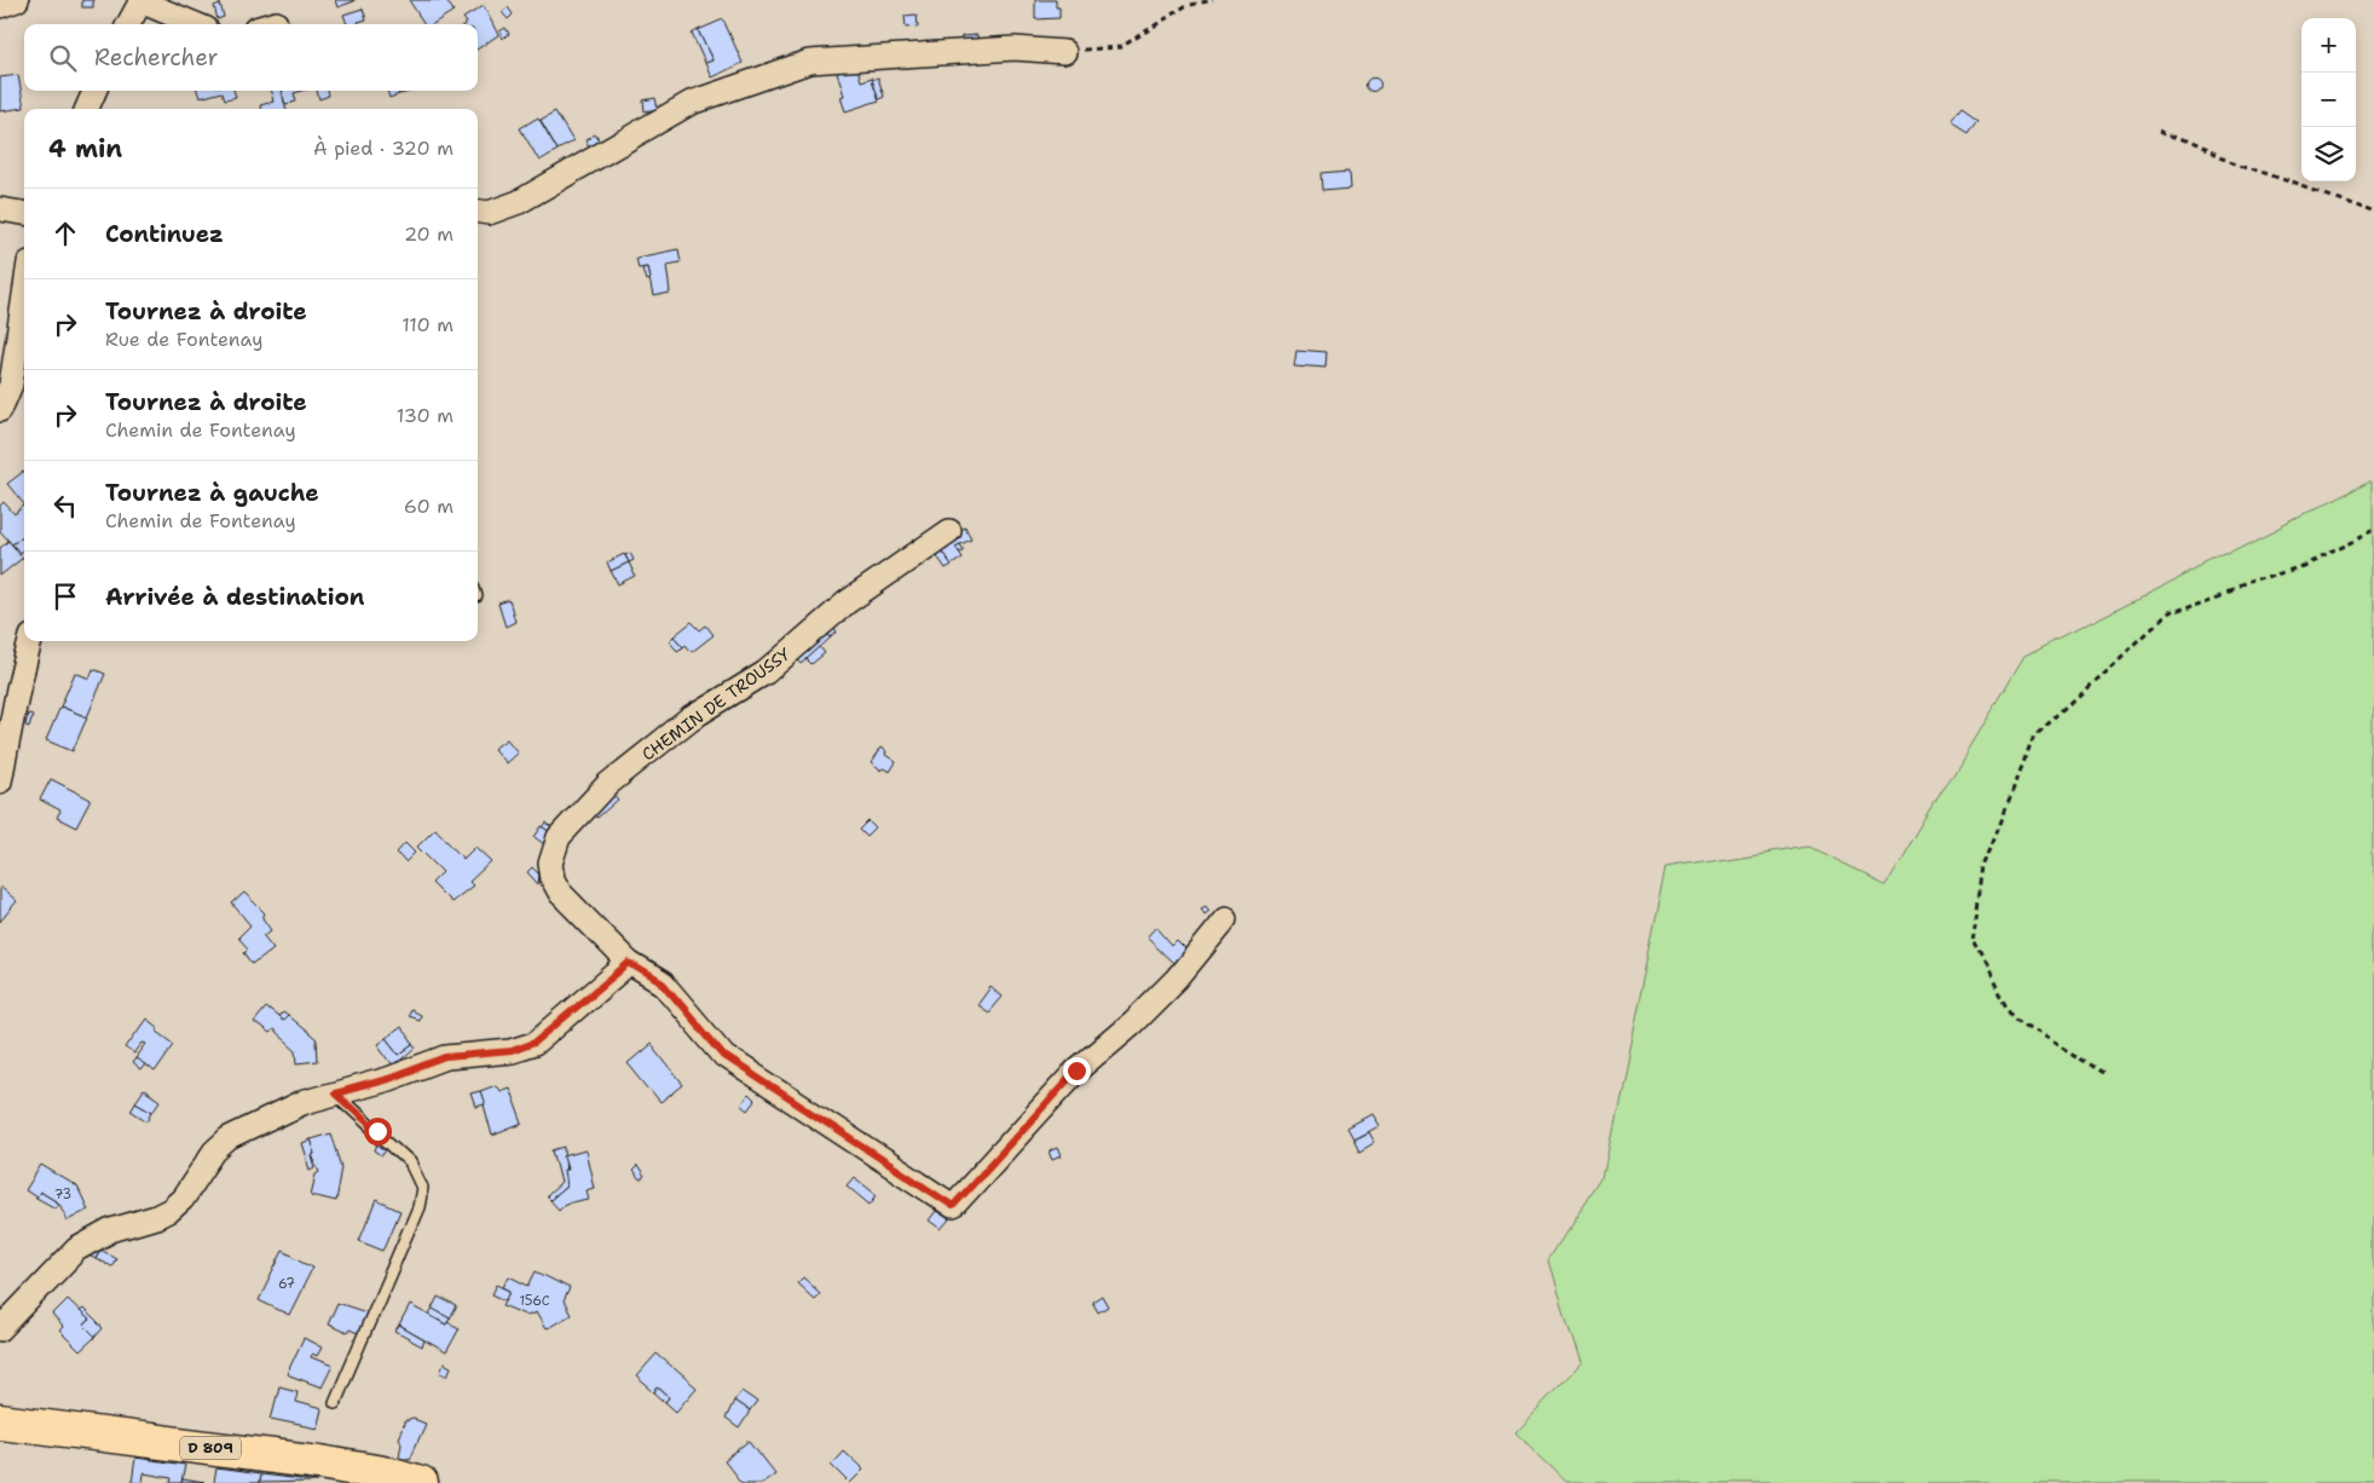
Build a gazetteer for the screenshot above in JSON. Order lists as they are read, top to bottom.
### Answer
{
  "streets": {
    "main road": ["D 809"],
    "street": ["CHEMIN DE TROUSSY"]
  },
  "house_numbers": ["73", "67", "156C"],
  "page": {
    "map_buttons": ["+", "−"],
    "search": "Rechercher",
    "heading": ["4 min", "À pied · 320 m"],
    "list": [
      ["Continuez", "20 m"],
      ["Tournez à droite", "Rue de Fontenay", "110 m"],
      ["Tournez à droite", "Chemin de Fontenay", "130 m"],
      ["Tournez à gauche", "Chemin de Fontenay", "60 m"],
      "Arrivée à destination"
    ]
  }
}
